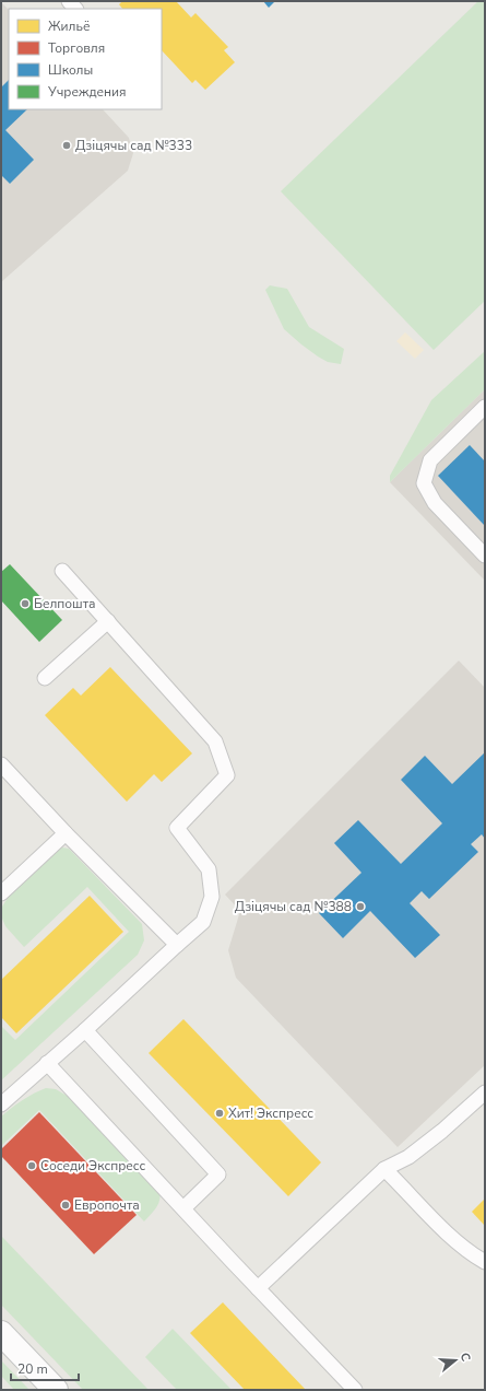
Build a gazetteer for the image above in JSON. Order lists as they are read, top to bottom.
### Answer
{
  "places": [
    "Дзіцячы сад №333",
    "Белпошта",
    "Дзіцячы сад №388",
    "Хит! Экспресс",
    "Соседи Экспресс",
    "Европочта"
  ],
  "legend": [
    "Жильё",
    "Торговля",
    "Школы",
    "Учреждения"
  ],
  "scale_bar": "20 m",
  "north": "right"
}
